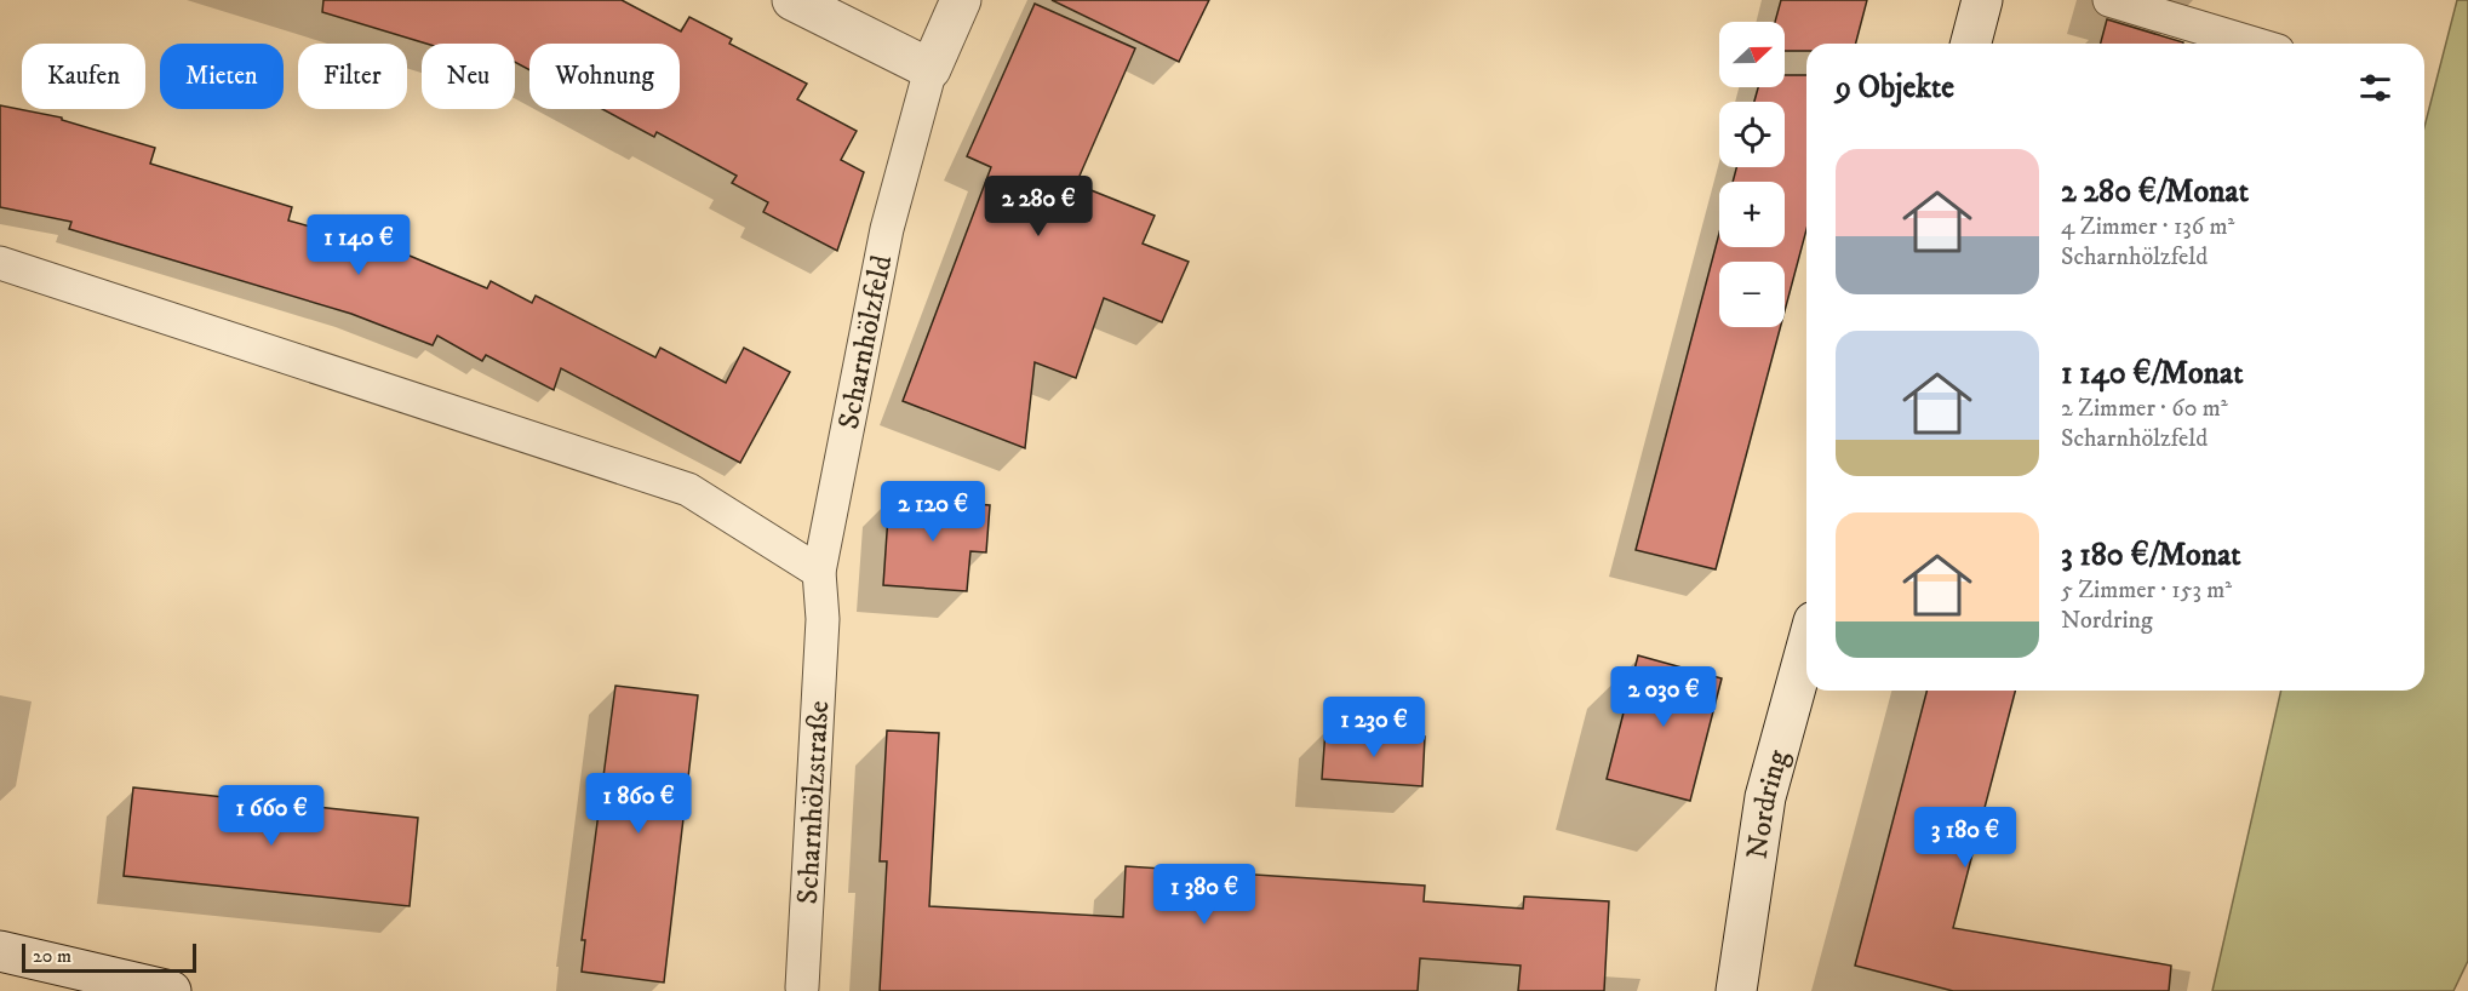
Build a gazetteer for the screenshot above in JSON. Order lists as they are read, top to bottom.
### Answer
{
  "streets": {
    "street": ["Scharnhölzfeld", "Nordring"],
    "lane": ["Scharnhölzstraße"]
  },
  "crossings": [
    ["Scharnhölzfeld", "Scharnhölzstraße"]
  ],
  "scale_bar": "20 m",
  "north": "right",
  "page": {
    "map_buttons": ["+", "−"],
    "chip": [
      "Kaufen",
      "Mieten",
      "Filter",
      "Neu",
      "Wohnung"
    ],
    "heading": "9 Objekte",
    "list": [
      {
        "name": "2 280 €/Monat",
        "note": "4 Zimmer · 136 m² · Scharnhölzfeld"
      },
      {
        "name": "1 140 €/Monat",
        "note": "2 Zimmer · 60 m² · Scharnhölzfeld"
      },
      {
        "name": "3 180 €/Monat",
        "note": "5 Zimmer · 153 m² · Nordring"
      }
    ],
    "price": [
      "2 280 €",
      "1 140 €",
      "2 120 €",
      "2 030 €",
      "1 230 €",
      "1 860 €",
      "1 660 €",
      "3 180 €",
      "1 380 €"
    ],
    "scale": "20 m"
  }
}
